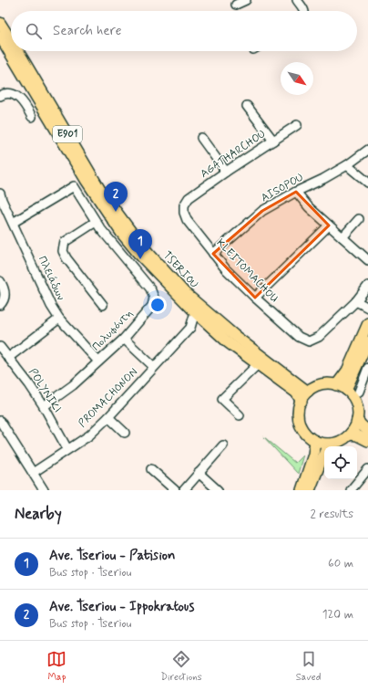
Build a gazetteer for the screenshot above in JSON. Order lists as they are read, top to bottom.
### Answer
{
  "streets": {
    "main road": ["E901", "TSERIOU"],
    "street": [
      "AGATHARCHOU",
      "AISOPOU",
      "KLEITOMACHOU",
      "Πλειάδων",
      "Πολυφόντη",
      "POLYNIKI",
      "PROMACHONON"
    ]
  },
  "crossings": [
    ["AGATHARCHOU", "KLEITOMACHOU"],
    ["AISOPOU", "KLEITOMACHOU"],
    ["TSERIOU", "PROMACHONON"],
    ["Πλειάδων", "Πολυφόντη"],
    ["Πολυφόντη", "POLYNIKI"],
    ["POLYNIKI", "PROMACHONON"]
  ],
  "north": "bottom right",
  "page": {
    "search": "Search here",
    "pins": ["2", "1"],
    "heading": ["Nearby", "2 results"],
    "list": [
      {
        "mark": "1",
        "name": "Ave. Tseriou - Patision",
        "note": "Bus stop · Tseriou",
        "value": "60 m"
      },
      {
        "mark": "2",
        "name": "Ave. Tseriou - Ippokratous",
        "note": "Bus stop · Tseriou",
        "value": "120 m"
      }
    ],
    "nav": ["Map", "Directions", "Saved"]
  }
}
